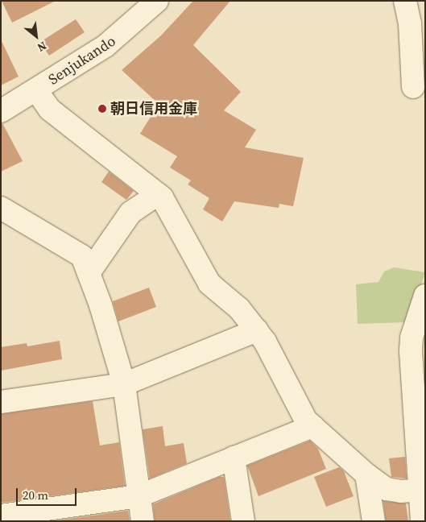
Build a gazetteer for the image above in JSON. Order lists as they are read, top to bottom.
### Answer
{
  "streets": {
    "street": ["Senjukando"]
  },
  "places": ["朝日信用金庫"],
  "scale_bar": "20 m",
  "north": "bottom right"
}
